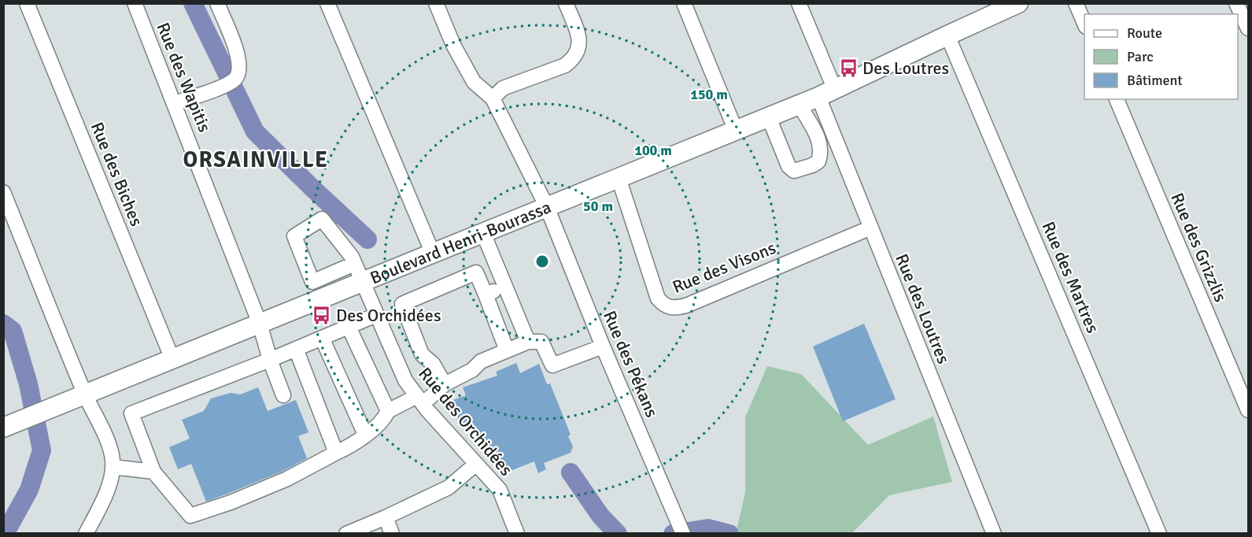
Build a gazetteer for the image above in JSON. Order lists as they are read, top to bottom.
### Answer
{
  "streets": {
    "main road": ["Boulevard Henri-Bourassa"],
    "street": [
      "Rue des Wapitis",
      "Rue des Biches",
      "Rue des Grizzlis",
      "Rue des Visons",
      "Rue des Martres",
      "Rue des Loutres",
      "Rue des Pékans",
      "Rue des Orchidées"
    ]
  },
  "crossings": [
    ["Rue des Wapitis", "Boulevard Henri-Bourassa"],
    ["Rue des Biches", "Boulevard Henri-Bourassa"],
    ["Boulevard Henri-Bourassa", "Rue des Visons"],
    ["Boulevard Henri-Bourassa", "Rue des Martres"],
    ["Boulevard Henri-Bourassa", "Rue des Loutres"],
    ["Boulevard Henri-Bourassa", "Rue des Pékans"],
    ["Boulevard Henri-Bourassa", "Rue des Orchidées"],
    ["Rue des Visons", "Rue des Loutres"]
  ],
  "districts": ["ORSAINVILLE"],
  "places": {
    "bus stop": ["Des Loutres", "Des Orchidées"]
  },
  "legend": ["Route", "Parc", "Bâtiment"],
  "rings": ["150 m", "100 m", "50 m"]
}
